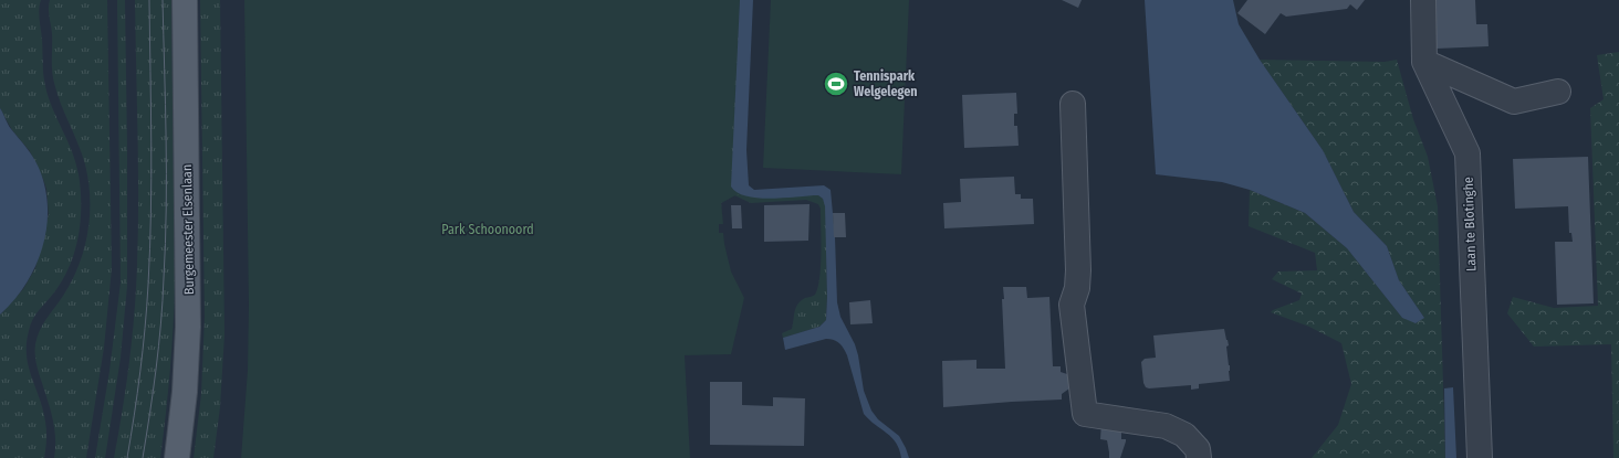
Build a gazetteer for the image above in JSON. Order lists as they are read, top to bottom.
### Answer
{
  "streets": {
    "main road": ["Burgemeester Elsenlaan"],
    "street": ["Laan te Blotinghe"]
  },
  "parks": ["Park Schoonoord"],
  "places": {
    "sports": ["Tennispark Welgelegen"]
  }
}
